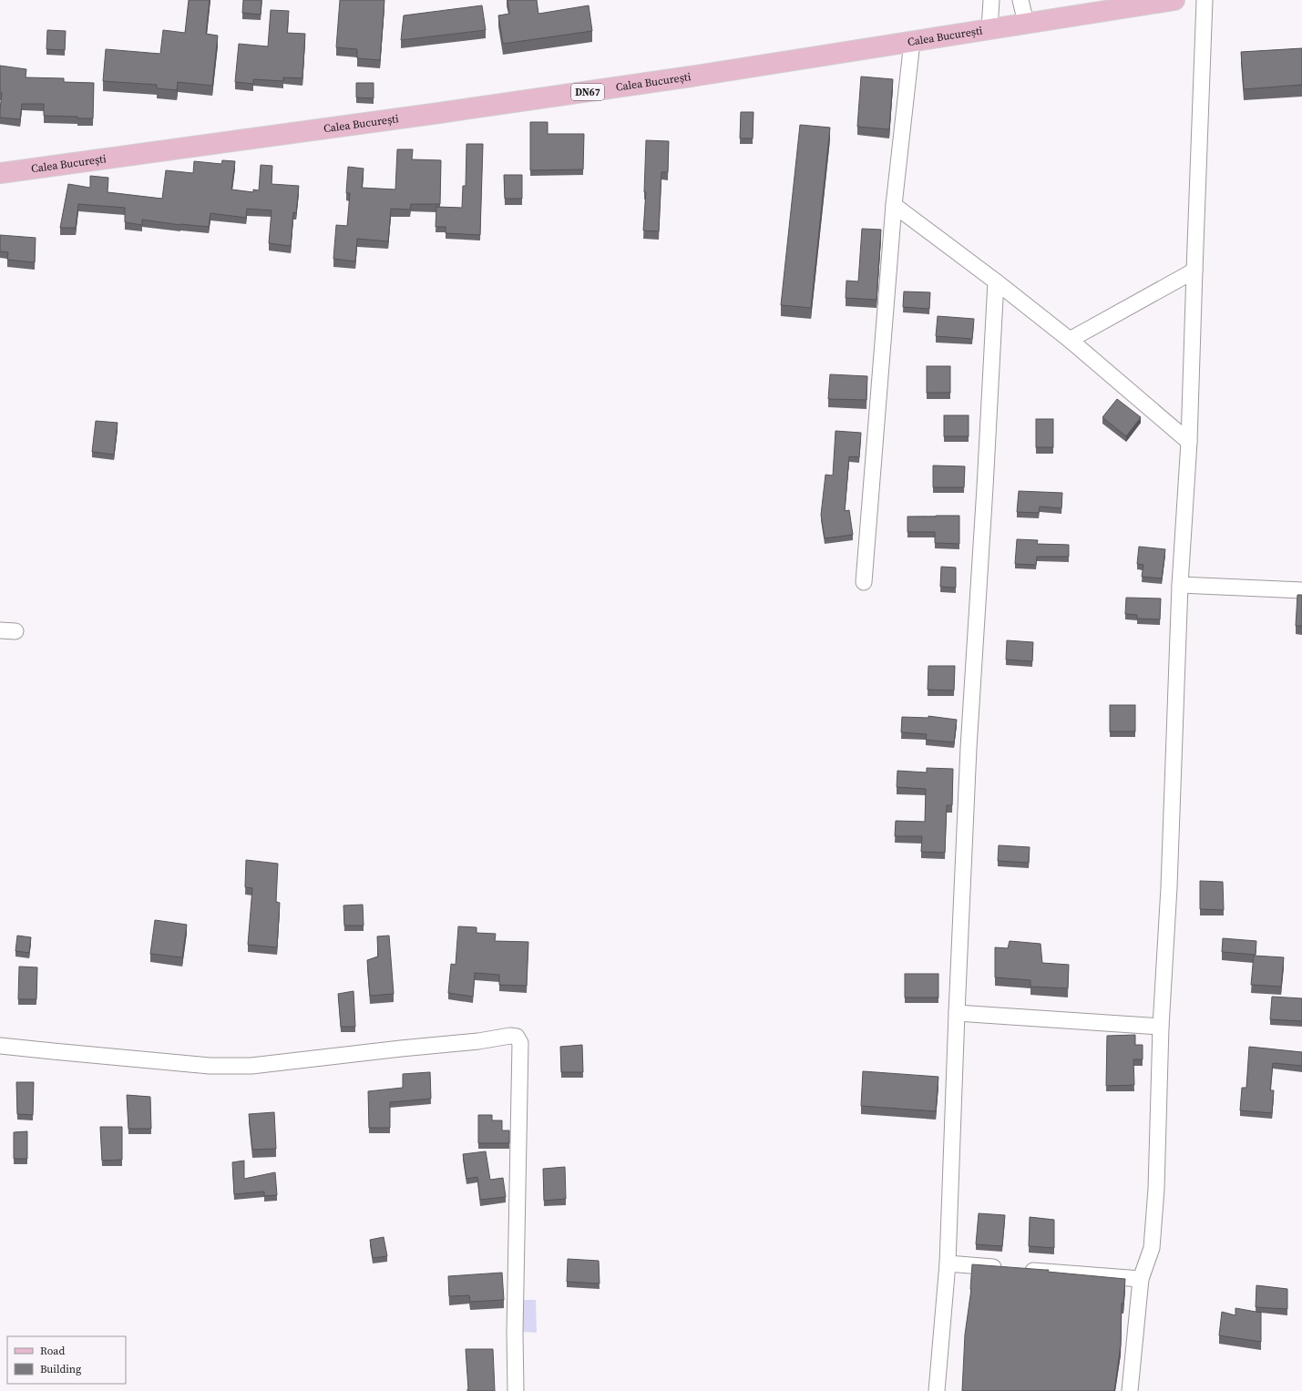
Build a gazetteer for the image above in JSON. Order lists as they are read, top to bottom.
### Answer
{
  "streets": {
    "main road": ["Calea București", "DN67"]
  },
  "legend": ["Road", "Building"]
}
